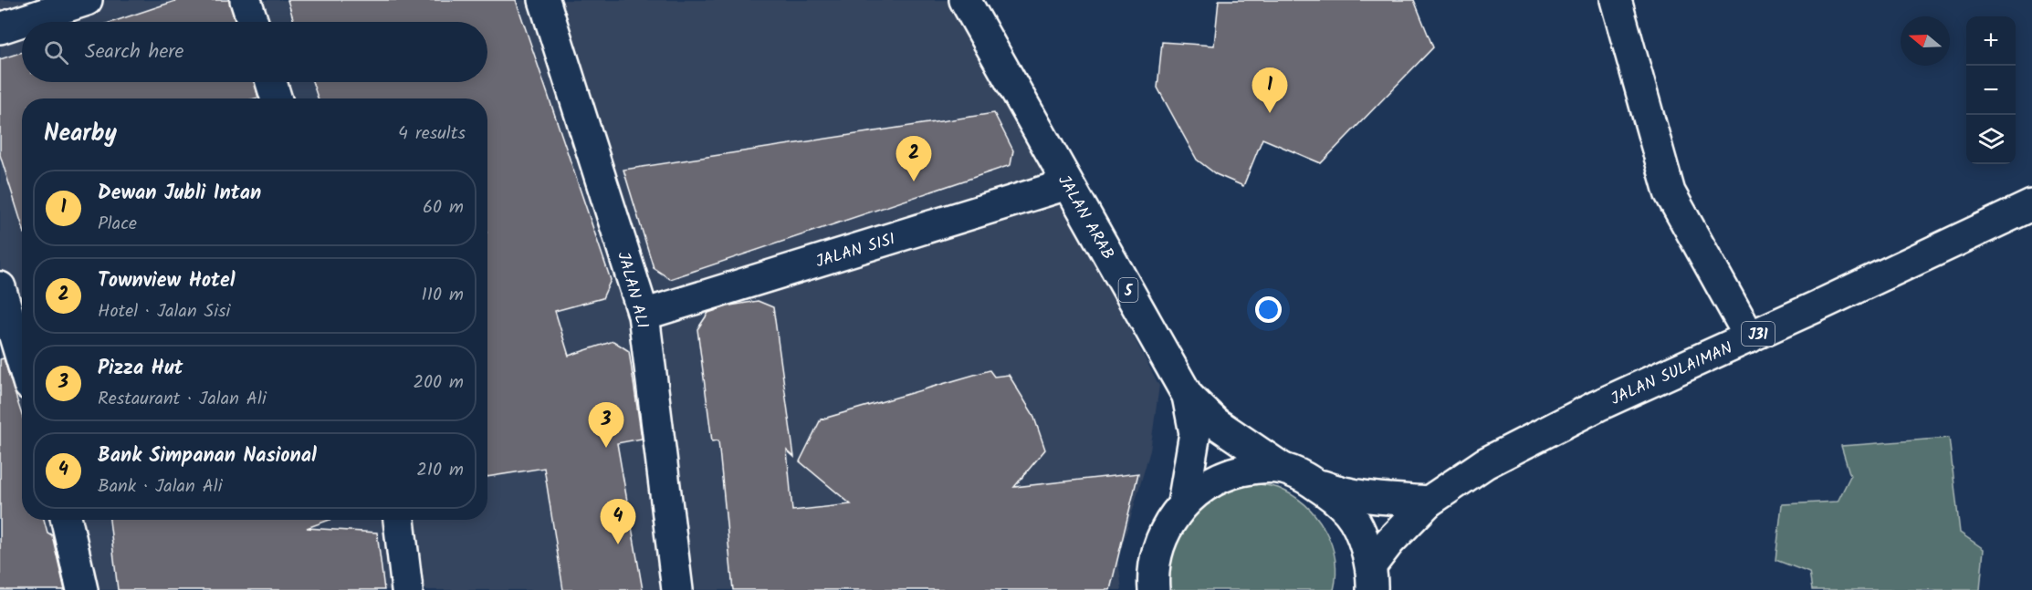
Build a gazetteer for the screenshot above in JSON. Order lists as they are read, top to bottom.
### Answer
{
  "streets": {
    "main road": [
      "JALAN ARAB",
      "JALAN SISI",
      "JALAN ALI",
      "5",
      "J31",
      "JALAN SULAIMAN"
    ]
  },
  "crossings": [
    ["JALAN ARAB", "JALAN SISI"],
    ["JALAN ARAB", "5"],
    ["JALAN SISI", "JALAN ALI"],
    ["5", "J31"],
    ["J31", "JALAN SULAIMAN"]
  ],
  "north": "left",
  "page": {
    "map_buttons": ["+", "−"],
    "search": "Search here",
    "pins": [
      "1",
      "2",
      "3",
      "4"
    ],
    "heading": ["Nearby", "4 results"],
    "list": [
      {
        "mark": "1",
        "name": "Dewan Jubli Intan",
        "note": "Place",
        "value": "60 m"
      },
      {
        "mark": "2",
        "name": "Townview Hotel",
        "note": "Hotel · Jalan Sisi",
        "value": "110 m"
      },
      {
        "mark": "3",
        "name": "Pizza Hut",
        "note": "Restaurant · Jalan Ali",
        "value": "200 m"
      },
      {
        "mark": "4",
        "name": "Bank Simpanan Nasional",
        "note": "Bank · Jalan Ali",
        "value": "210 m"
      }
    ]
  }
}
